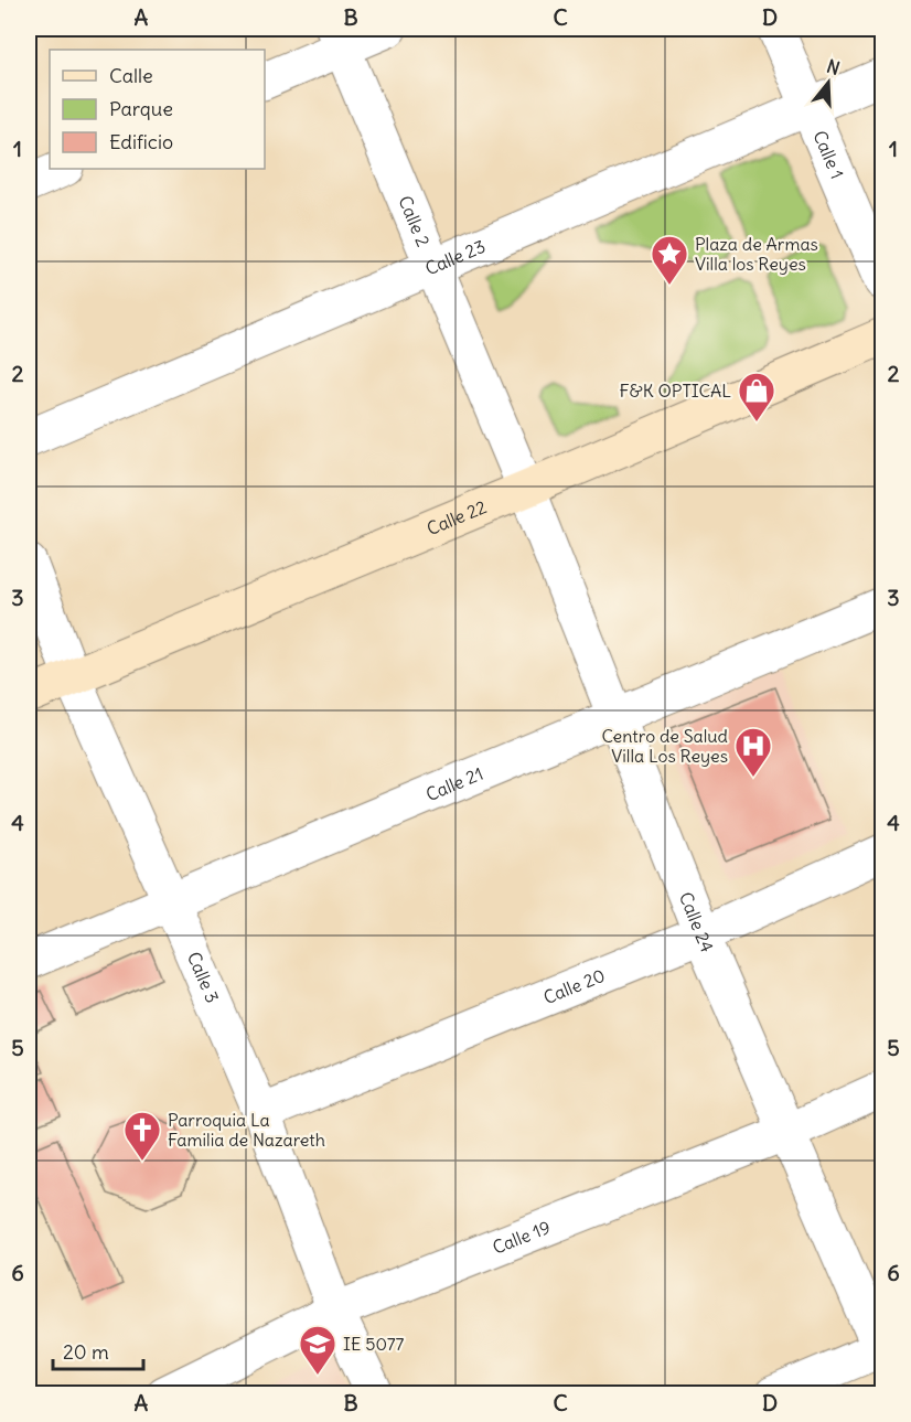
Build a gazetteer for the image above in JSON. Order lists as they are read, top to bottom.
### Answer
{
  "streets": {
    "street": [
      "Calle 1",
      "Calle 2",
      "Calle 23",
      "Calle 22",
      "Calle 21",
      "Calle 24",
      "Calle 3",
      "Calle 20",
      "Calle 19"
    ]
  },
  "crossings": [
    ["Calle 1", "Calle 23"],
    ["Calle 2", "Calle 23"],
    ["Calle 2", "Calle 22"],
    ["Calle 2", "Calle 24"],
    ["Calle 22", "Calle 24"],
    ["Calle 22", "Calle 3"],
    ["Calle 21", "Calle 24"],
    ["Calle 21", "Calle 3"],
    ["Calle 24", "Calle 20"],
    ["Calle 24", "Calle 19"],
    ["Calle 3", "Calle 20"],
    ["Calle 3", "Calle 19"]
  ],
  "places": {
    "place": ["Plaza de Armas Villa los Reyes"],
    "shop": ["F&K OPTICAL"],
    "hospital": ["Centro de Salud Villa Los Reyes"],
    "church": ["Parroquia La Familia de Nazareth"],
    "school or university": ["IE 5077"]
  },
  "legend": ["Calle", "Parque", "Edificio"],
  "scale_bar": "20 m",
  "north": "top",
  "grid": {
    "columns": [
      "A",
      "B",
      "C",
      "D"
    ],
    "rows": [
      "1",
      "2",
      "3",
      "4",
      "5",
      "6"
    ]
  }
}
